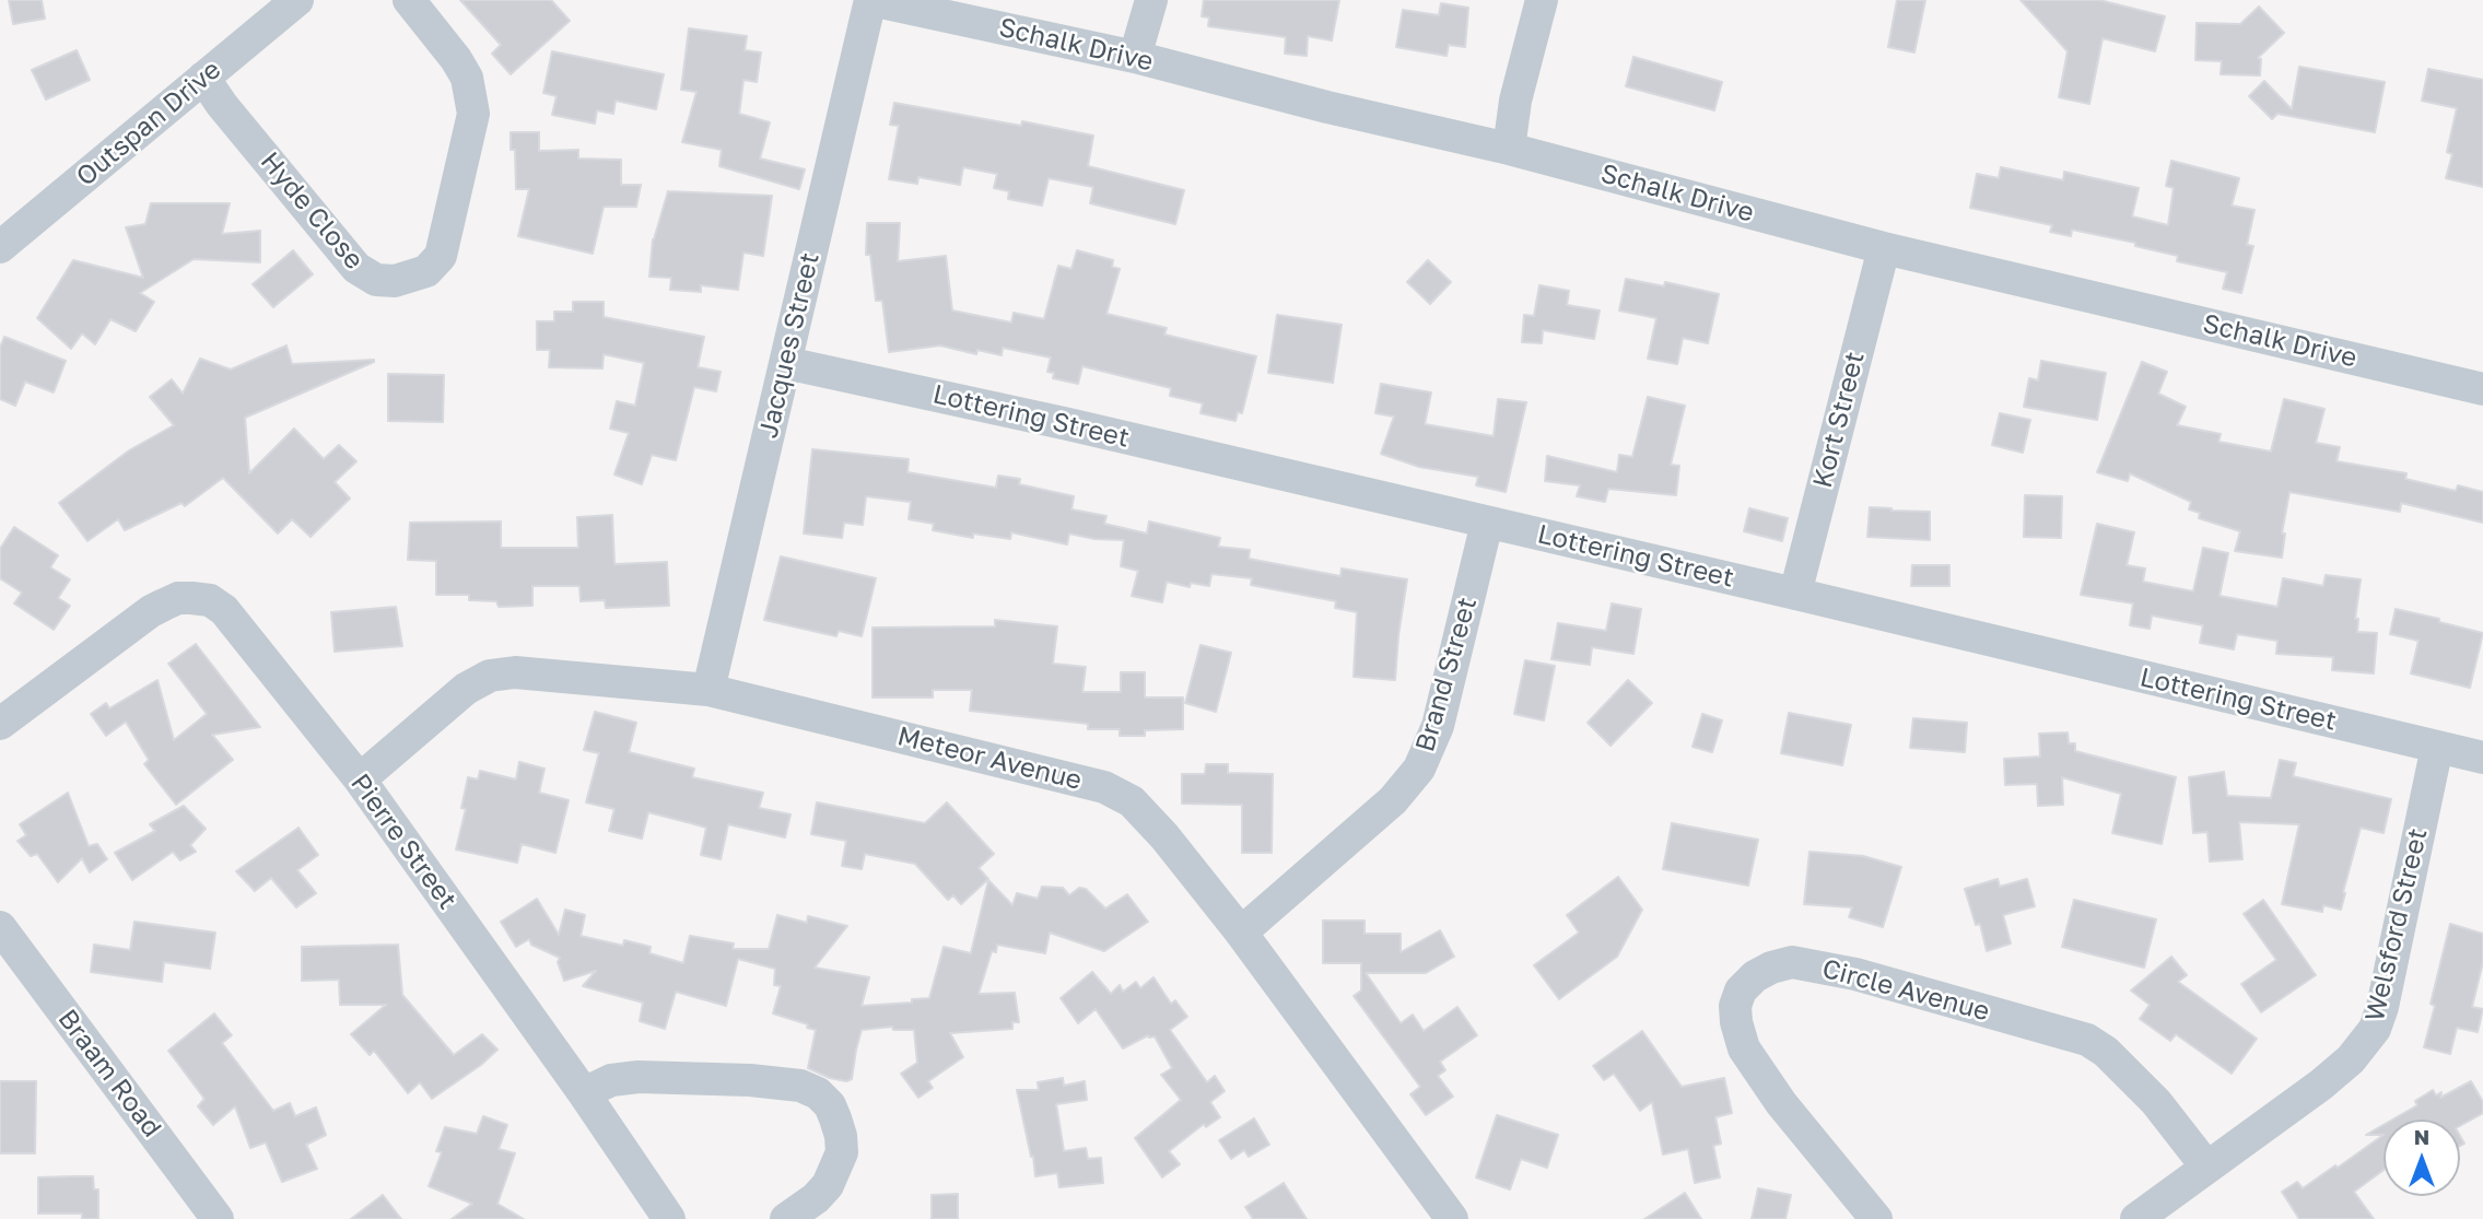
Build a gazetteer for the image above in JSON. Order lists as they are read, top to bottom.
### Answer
{
  "streets": {
    "street": [
      "Schalk Drive",
      "Outspan Drive",
      "Hyde Close",
      "Jacques Street",
      "Lottering Street",
      "Kort Street",
      "Brand Street",
      "Meteor Avenue",
      "Pierre Street",
      "Welsford Street",
      "Circle Avenue",
      "Braam Road"
    ]
  },
  "crossings": [
    ["Schalk Drive", "Jacques Street"],
    ["Schalk Drive", "Kort Street"],
    ["Outspan Drive", "Hyde Close"],
    ["Jacques Street", "Lottering Street"],
    ["Jacques Street", "Meteor Avenue"],
    ["Lottering Street", "Kort Street"],
    ["Lottering Street", "Brand Street"],
    ["Lottering Street", "Welsford Street"],
    ["Brand Street", "Meteor Avenue"],
    ["Meteor Avenue", "Pierre Street"],
    ["Welsford Street", "Circle Avenue"]
  ],
  "north": "top"
}
